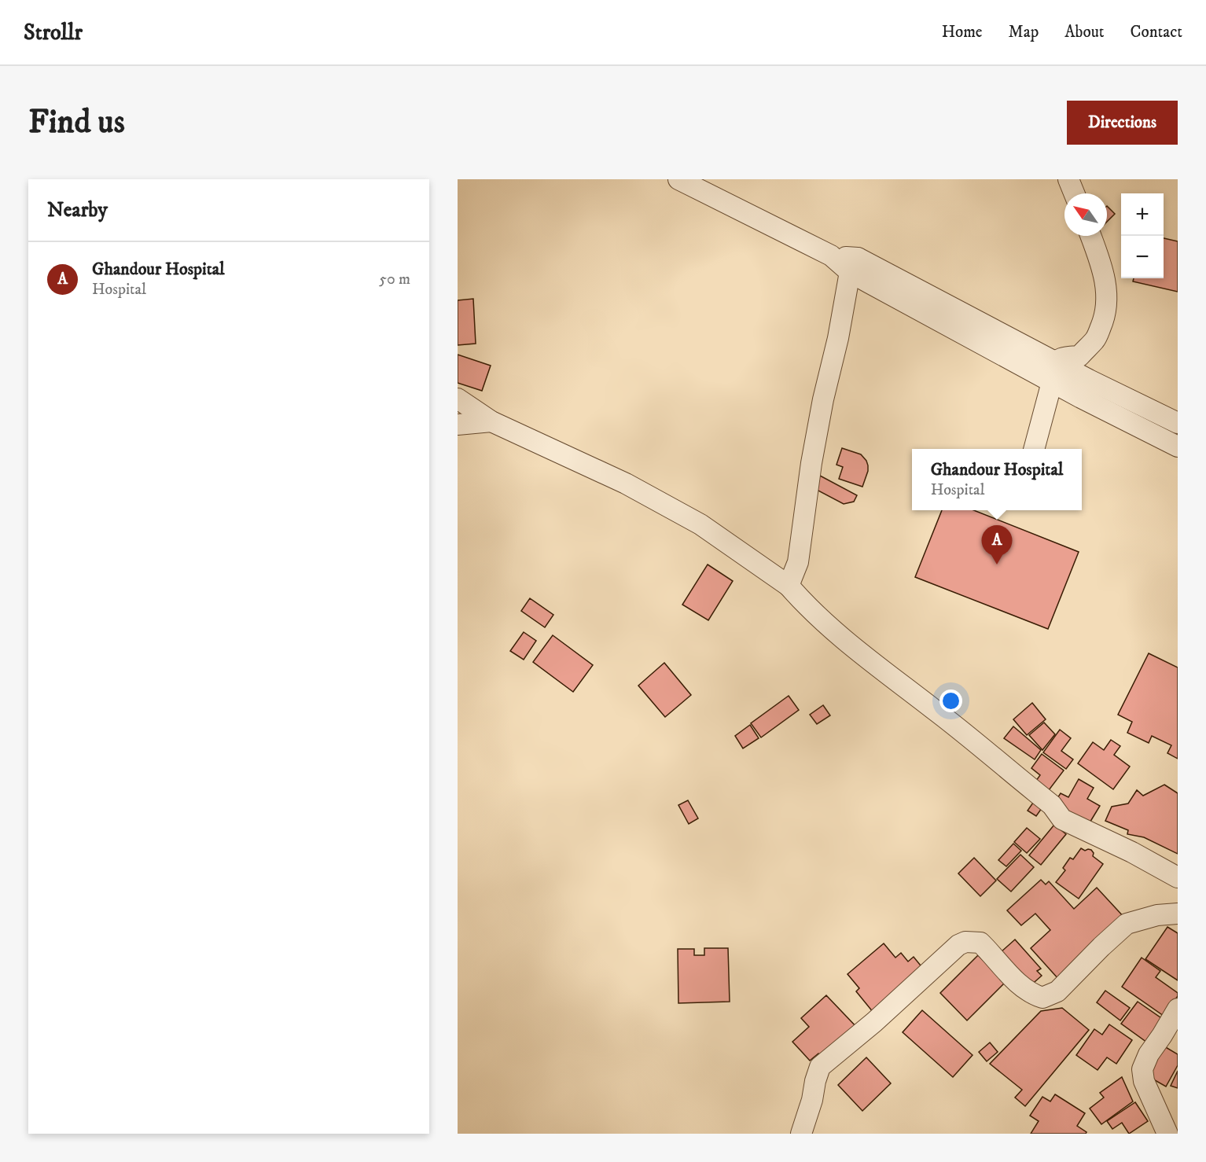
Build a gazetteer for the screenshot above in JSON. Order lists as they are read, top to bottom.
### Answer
{
  "north": "top left",
  "page": {
    "header": "Strollr",
    "nav": [
      "Home",
      "Map",
      "About",
      "Contact"
    ],
    "buttons": "Directions",
    "title": "Find us",
    "heading": "Nearby",
    "map_buttons": ["+", "−"],
    "list": [
      {
        "mark": "A",
        "name": "Ghandour Hospital",
        "note": "Hospital",
        "value": "50 m"
      }
    ],
    "popup": ["Ghandour Hospital", "Hospital"],
    "pins": "A"
  }
}
